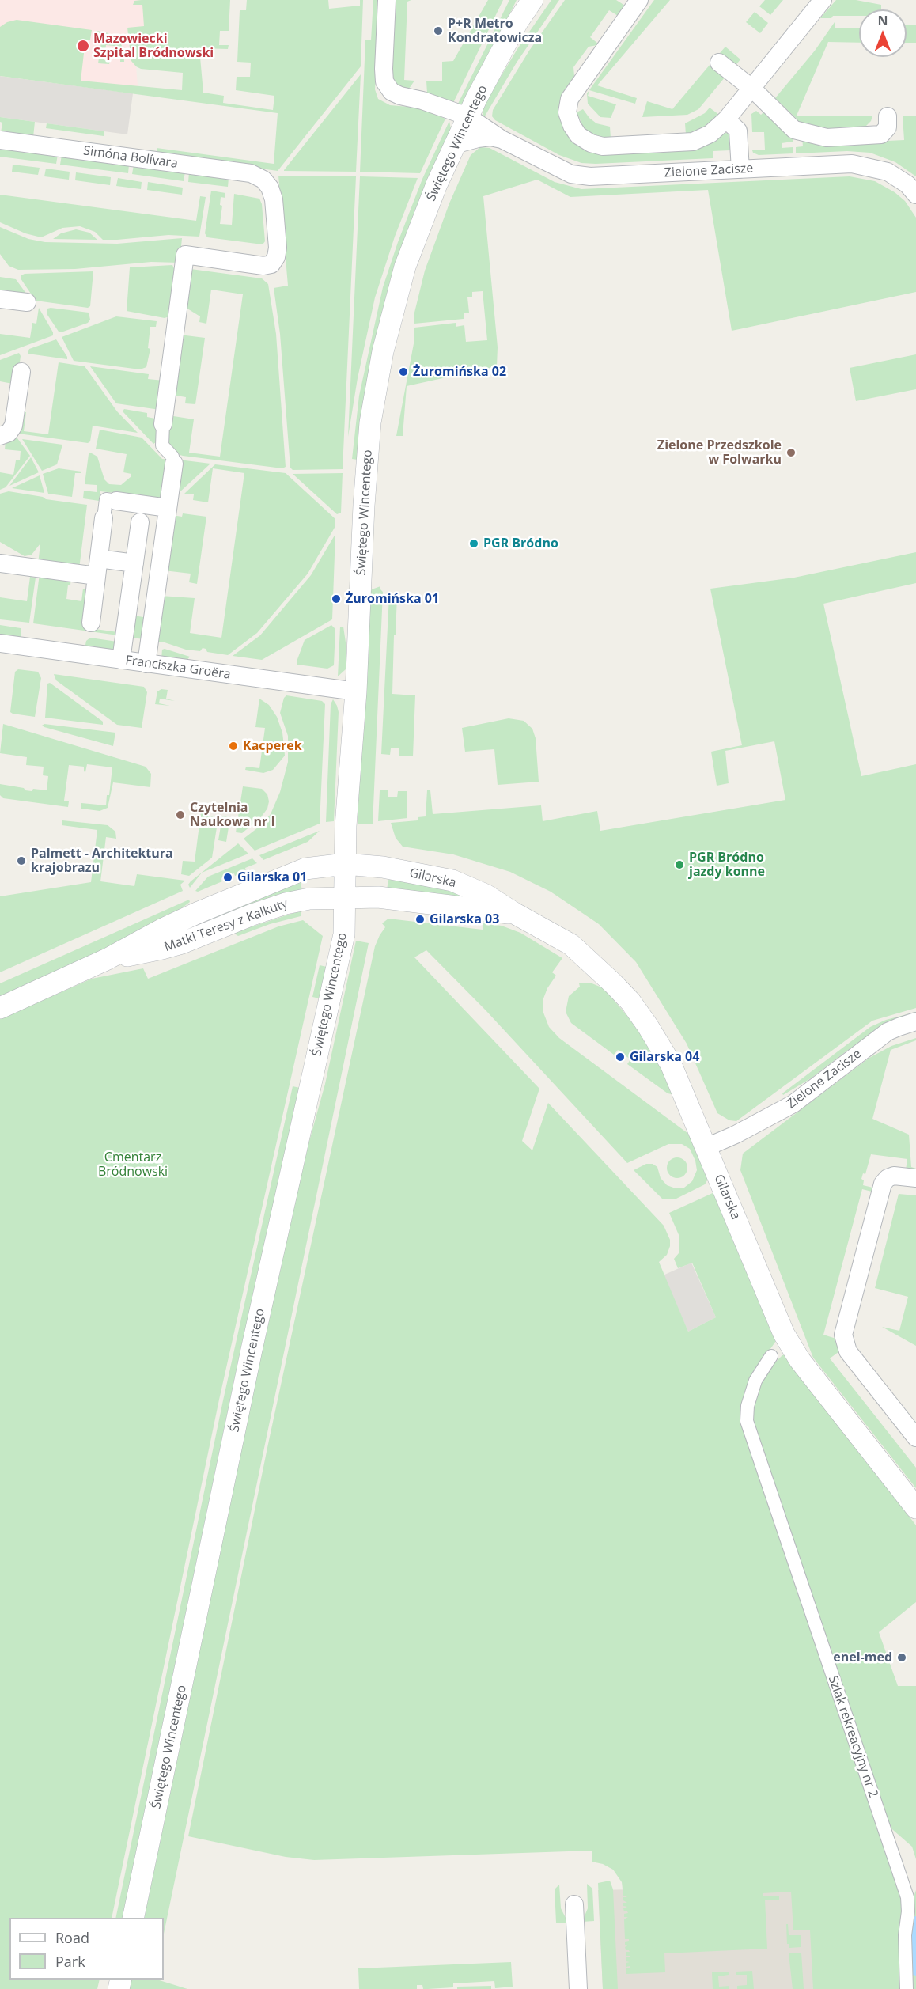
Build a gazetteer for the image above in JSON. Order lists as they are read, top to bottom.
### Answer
{
  "streets": {
    "street": [
      "Świętego Wincentego",
      "Simóna Bolívara",
      "Zielone Zacisze",
      "Franciszka Groëra",
      "Gilarska",
      "Matki Teresy z Kalkuty",
      "Szlak rekreacyjny nr 2"
    ]
  },
  "crossings": [
    ["Świętego Wincentego", "Zielone Zacisze"],
    ["Świętego Wincentego", "Franciszka Groëra"],
    ["Świętego Wincentego", "Gilarska"],
    ["Świętego Wincentego", "Matki Teresy z Kalkuty"],
    ["Zielone Zacisze", "Gilarska"],
    ["Gilarska", "Matki Teresy z Kalkuty"]
  ],
  "parks": ["Cmentarz Bródnowski"],
  "places": [
    "P+R Metro Kondratowicza",
    "Mazowiecki Szpital Bródnowski",
    "Żuromińska 02",
    "Zielone Przedszkole w Folwarku",
    "PGR Bródno",
    "Żuromińska 01",
    "Kacperek",
    "Czytelnia Naukowa nr I",
    "Palmett - Architektura krajobrazu",
    "PGR Bródno jazdy konne",
    "Gilarska 01",
    "Gilarska 03",
    "Gilarska 04",
    "enel-med"
  ],
  "legend": ["Road", "Park"],
  "north": "top"
}
